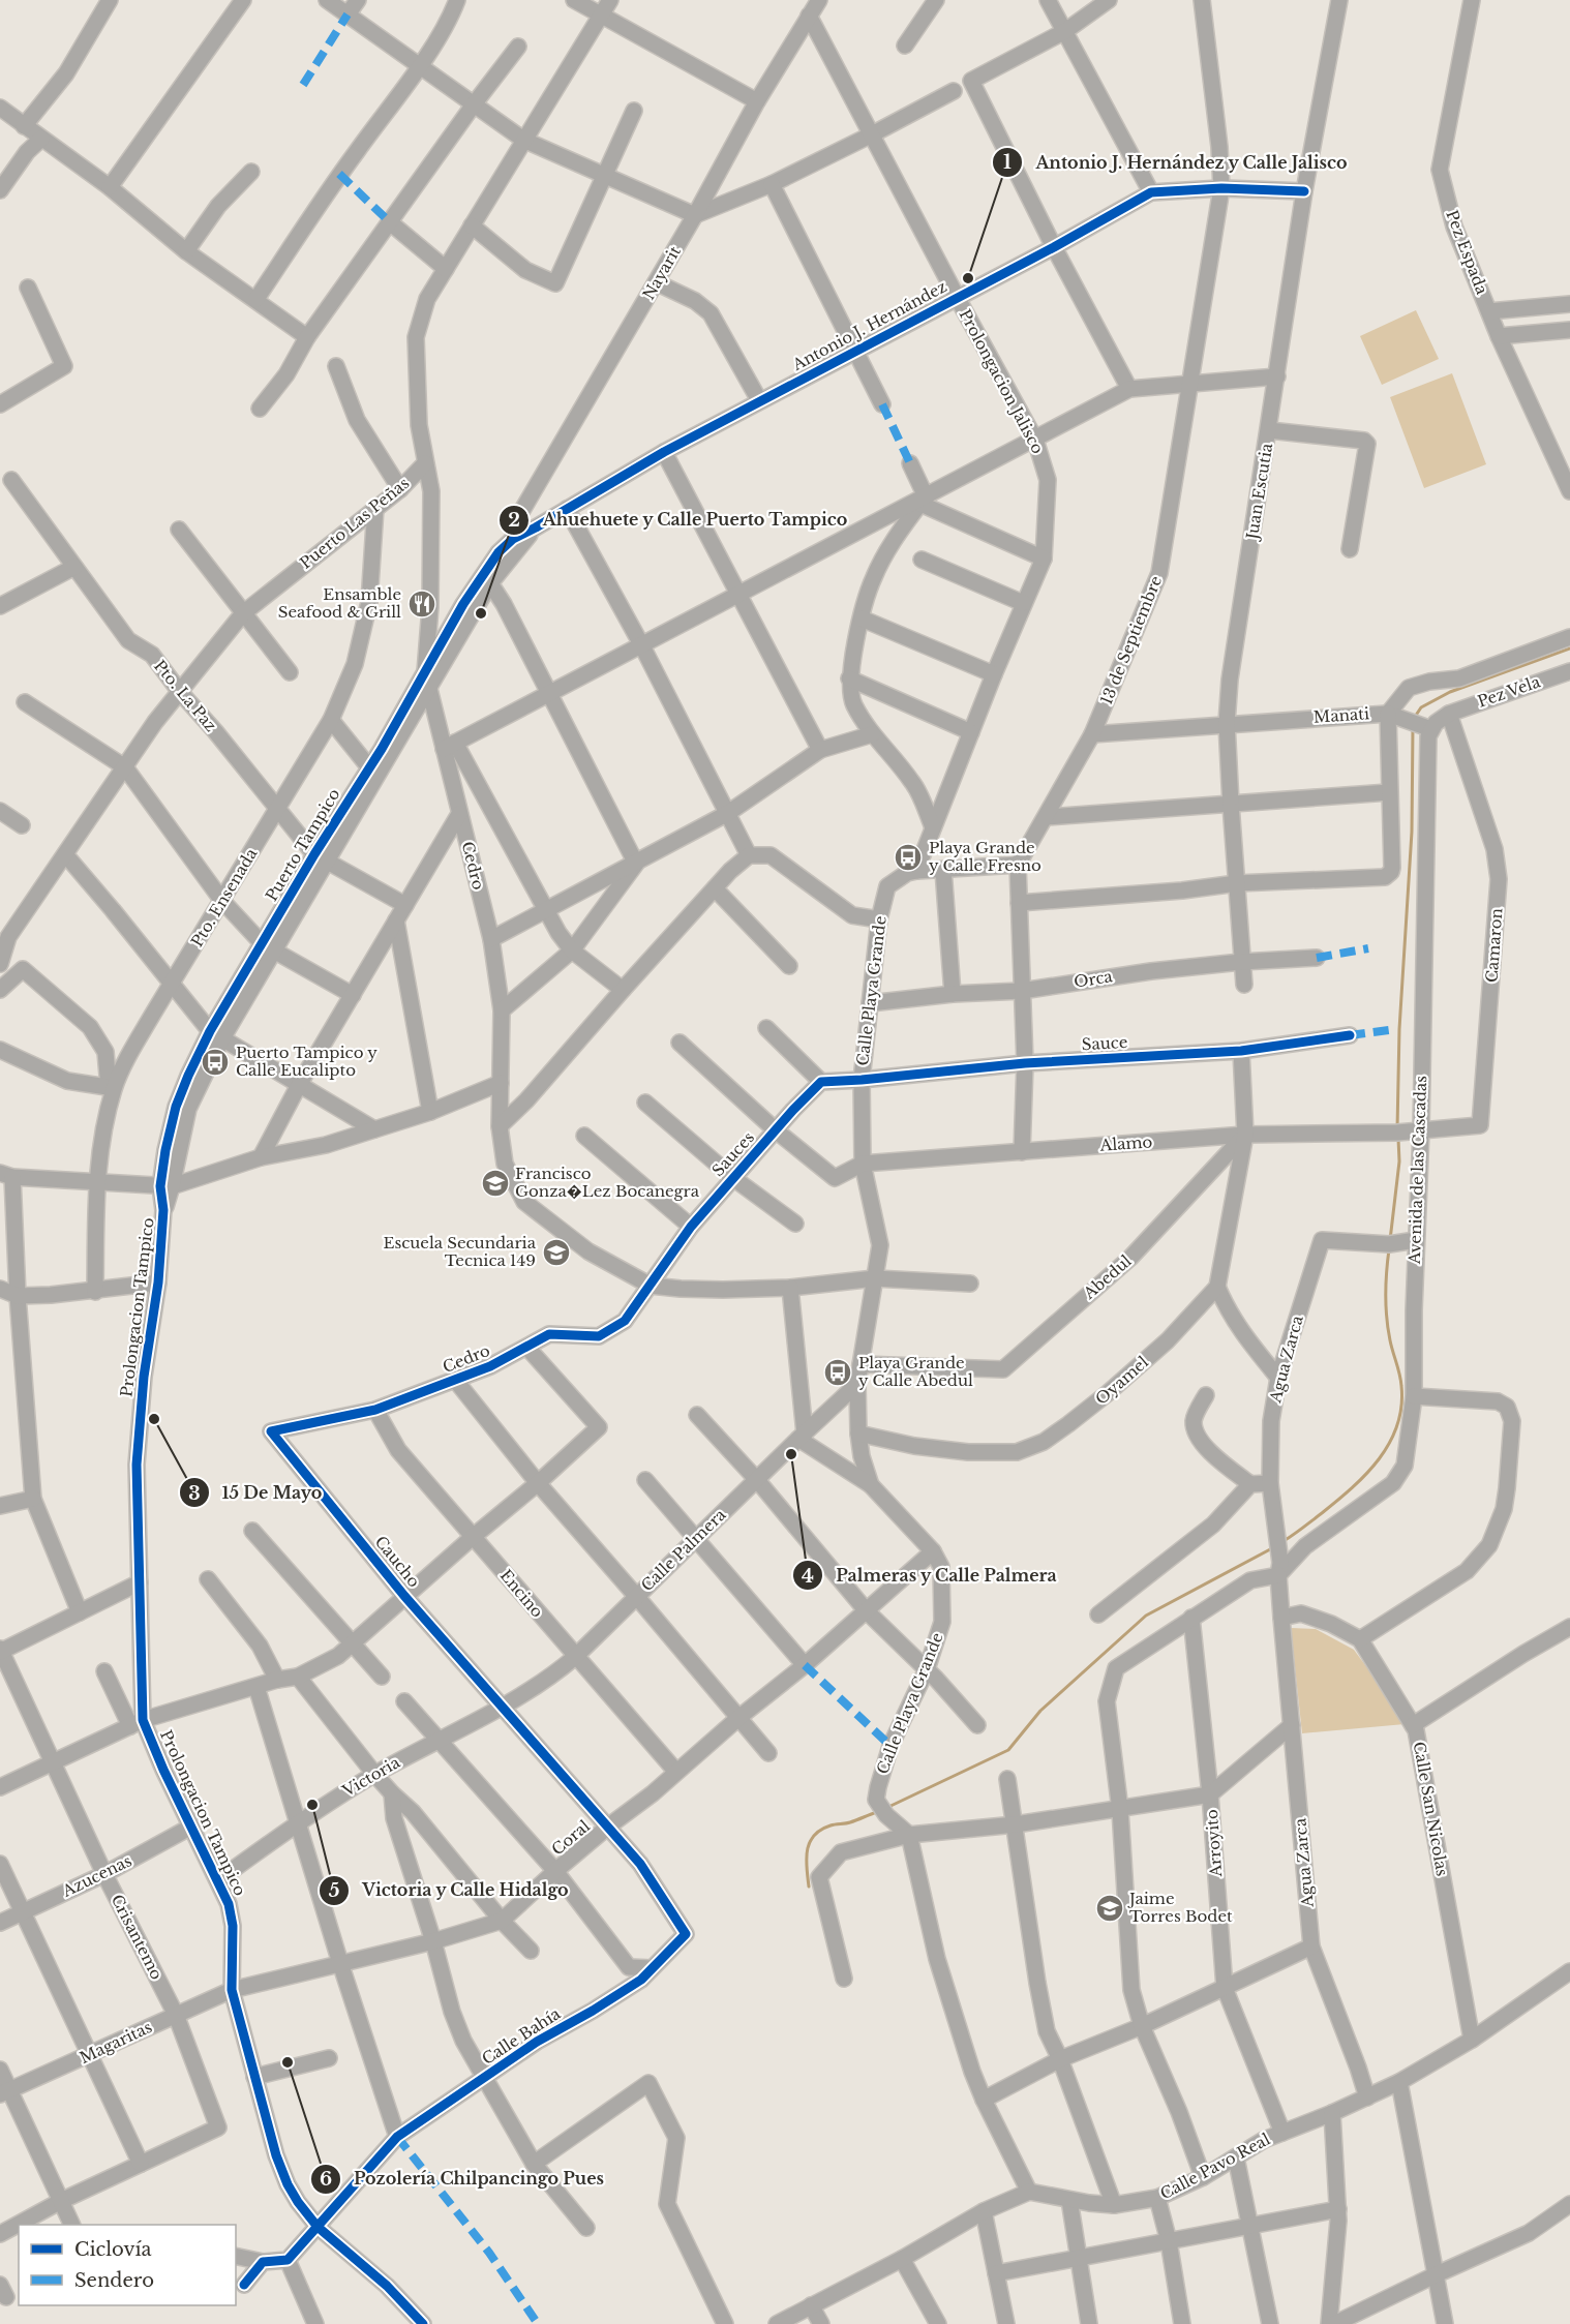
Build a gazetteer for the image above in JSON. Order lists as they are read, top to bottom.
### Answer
{
  "streets": {
    "street": [
      "Pez Espada",
      "Nayarit",
      "Antonio J. Hernández",
      "Prolongacion Jalisco",
      "Juan Escutia",
      "Puerto Las Peñas",
      "13 de Septiembre",
      "Pez Vela",
      "Pto. La Paz",
      "Manati",
      "Puerto Tampico",
      "Cedro",
      "Pto. Ensenada",
      "Camaron",
      "Orca",
      "Calle Playa Grande",
      "Sauce",
      "Alamo",
      "Sauces",
      "Avenida de las Cascadas",
      "Abedul",
      "Prolongacion Tampico",
      "Agua Zarca",
      "Oyamel",
      "Calle Palmera",
      "Caucho",
      "Encino",
      "Victoria",
      "Calle San Nicolas",
      "Coral",
      "Arroyito",
      "Azucenas",
      "Crisantemo",
      "Calle Bahía",
      "Magaritas",
      "Calle Pavo Real"
    ]
  },
  "crossings": [
    ["Nayarit", "Antonio J. Hernández"],
    ["Nayarit", "Prolongacion Jalisco"],
    ["Nayarit", "Puerto Tampico"],
    ["Antonio J. Hernández", "Prolongacion Jalisco"],
    ["Antonio J. Hernández", "Juan Escutia"],
    ["Antonio J. Hernández", "13 de Septiembre"],
    ["Antonio J. Hernández", "Puerto Tampico"],
    ["Prolongacion Jalisco", "Calle Playa Grande"],
    ["Juan Escutia", "Manati"],
    ["Juan Escutia", "Orca"],
    ["Puerto Las Peñas", "Pto. La Paz"],
    ["Puerto Las Peñas", "Pto. Ensenada"],
    ["13 de Septiembre", "Manati"],
    ["13 de Septiembre", "Calle Playa Grande"],
    ["Pez Vela", "Camaron"],
    ["Pto. La Paz", "Puerto Tampico"],
    ["Pto. La Paz", "Pto. Ensenada"],
    ["Puerto Tampico", "Cedro"],
    ["Puerto Tampico", "Prolongacion Tampico"],
    ["Cedro", "Calle Playa Grande"],
    ["Cedro", "Sauces"],
    ["Cedro", "Caucho"],
    ["Cedro", "Encino"],
    ["Camaron", "Alamo"],
    ["Camaron", "Avenida de las Cascadas"],
    ["Orca", "Calle Playa Grande"],
    ["Calle Playa Grande", "Sauce"],
    ["Calle Playa Grande", "Alamo"],
    ["Calle Playa Grande", "Abedul"],
    ["Calle Playa Grande", "Oyamel"],
    ["Calle Playa Grande", "Calle Palmera"],
    ["Calle Playa Grande", "Coral"],
    ["Alamo", "Sauces"],
    ["Alamo", "Avenida de las Cascadas"],
    ["Alamo", "Abedul"],
    ["Avenida de las Cascadas", "Agua Zarca"],
    ["Prolongacion Tampico", "Victoria"],
    ["Prolongacion Tampico", "Coral"],
    ["Prolongacion Tampico", "Azucenas"],
    ["Prolongacion Tampico", "Calle Bahía"],
    ["Prolongacion Tampico", "Magaritas"],
    ["Agua Zarca", "Calle Pavo Real"],
    ["Calle Palmera", "Caucho"],
    ["Calle Palmera", "Encino"],
    ["Calle Palmera", "Victoria"],
    ["Caucho", "Victoria"],
    ["Caucho", "Coral"],
    ["Caucho", "Calle Bahía"],
    ["Encino", "Coral"],
    ["Calle San Nicolas", "Calle Pavo Real"],
    ["Coral", "Magaritas"],
    ["Arroyito", "Calle Pavo Real"],
    ["Azucenas", "Crisantemo"],
    ["Crisantemo", "Magaritas"]
  ],
  "places": {
    "other": [
      "Antonio J. Hernández y Calle Jalisco",
      "Ahuehuete y Calle Puerto Tampico",
      "15 De Mayo",
      "Palmeras y Calle Palmera",
      "Victoria y Calle Hidalgo",
      "Pozolería Chilpancingo Pues"
    ],
    "restaurant": ["Ensamble Seafood & Grill"],
    "bus stop": ["Playa Grande y Calle Fresno", "Puerto Tampico y Calle Eucalipto", "Playa Grande y Calle Abedul"],
    "school or university": ["Francisco Gonza�Lez Bocanegra", "Escuela Secundaria Tecnica 149", "Jaime Torres Bodet"]
  },
  "legend": ["Ciclovía", "Sendero"]
}
